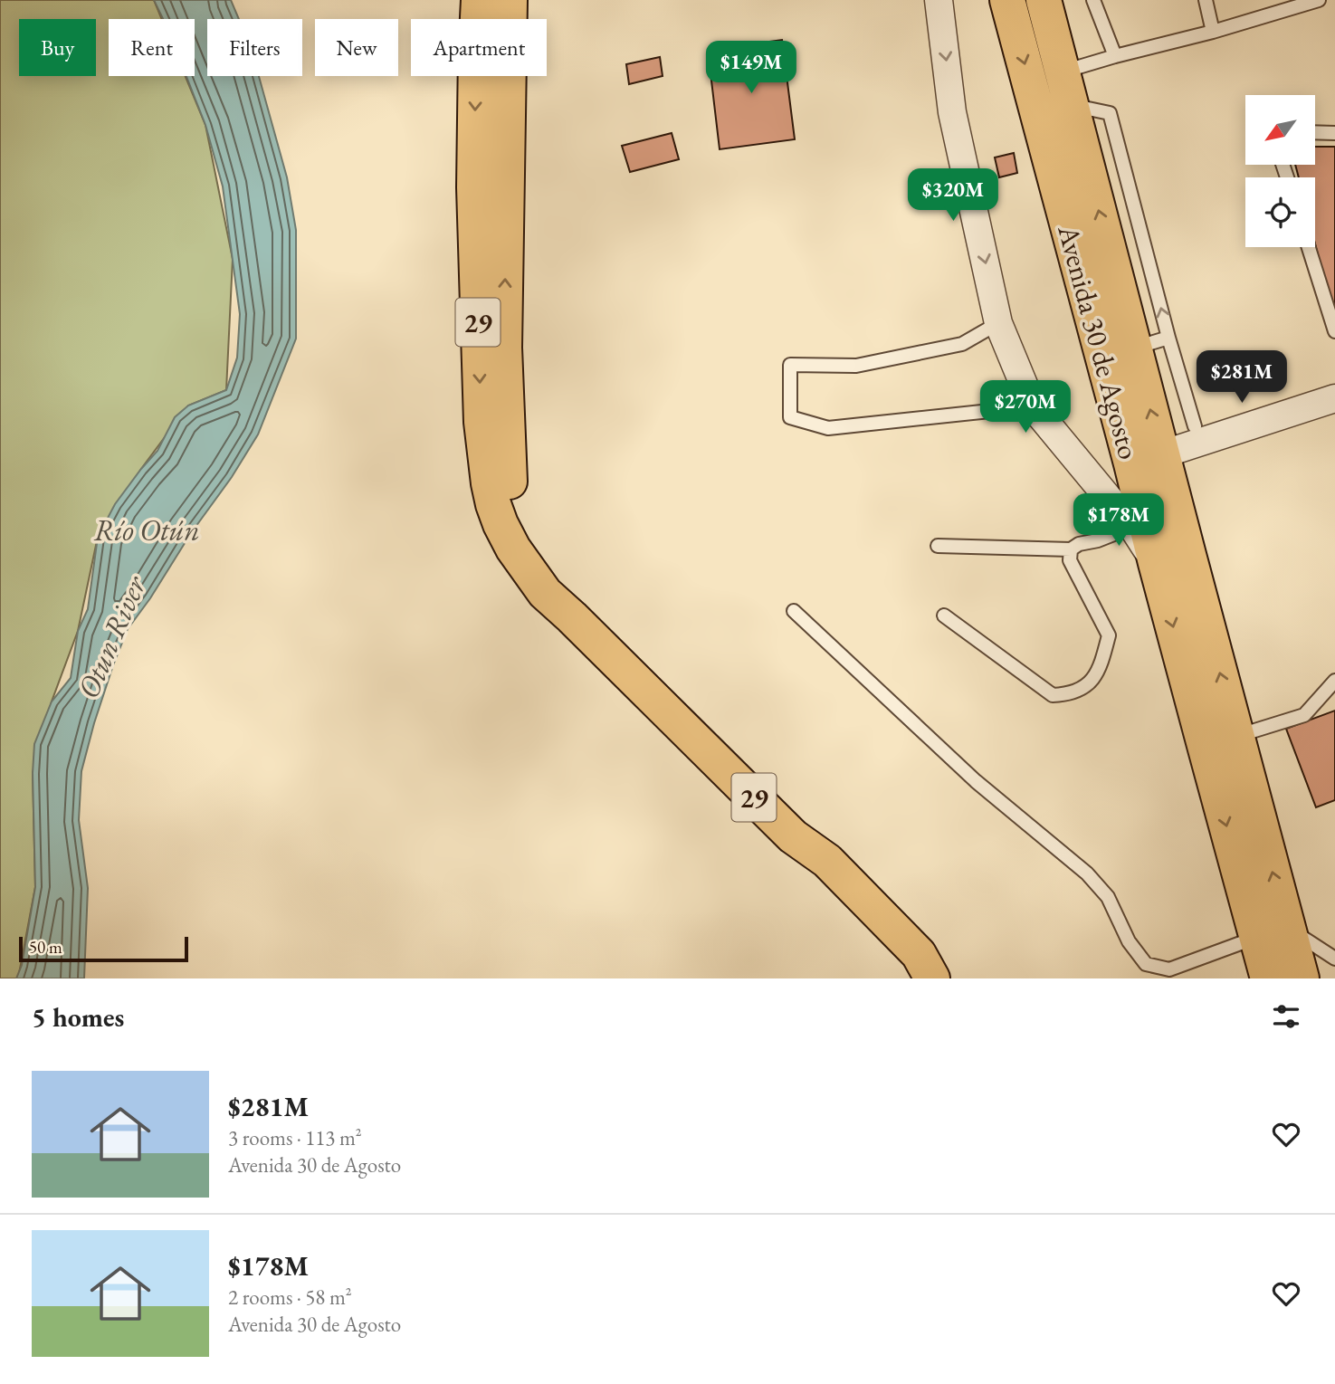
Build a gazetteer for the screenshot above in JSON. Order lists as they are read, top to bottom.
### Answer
{
  "streets": {
    "main road": ["29", "Avenida 30 de Agosto"]
  },
  "water": ["Río Otún", "Otun River"],
  "scale_bar": "50 m",
  "north": "bottom left",
  "page": {
    "chip": [
      "Buy",
      "Rent",
      "Filters",
      "New",
      "Apartment"
    ],
    "price": [
      "$149M",
      "$320M",
      "$281M",
      "$270M",
      "$178M"
    ],
    "scale": "50 m",
    "heading": "5 homes",
    "list": [
      {
        "name": "$281M",
        "note": "3 rooms · 113 m² · Avenida 30 de Agosto"
      },
      {
        "name": "$178M",
        "note": "2 rooms · 58 m² · Avenida 30 de Agosto"
      }
    ]
  }
}
